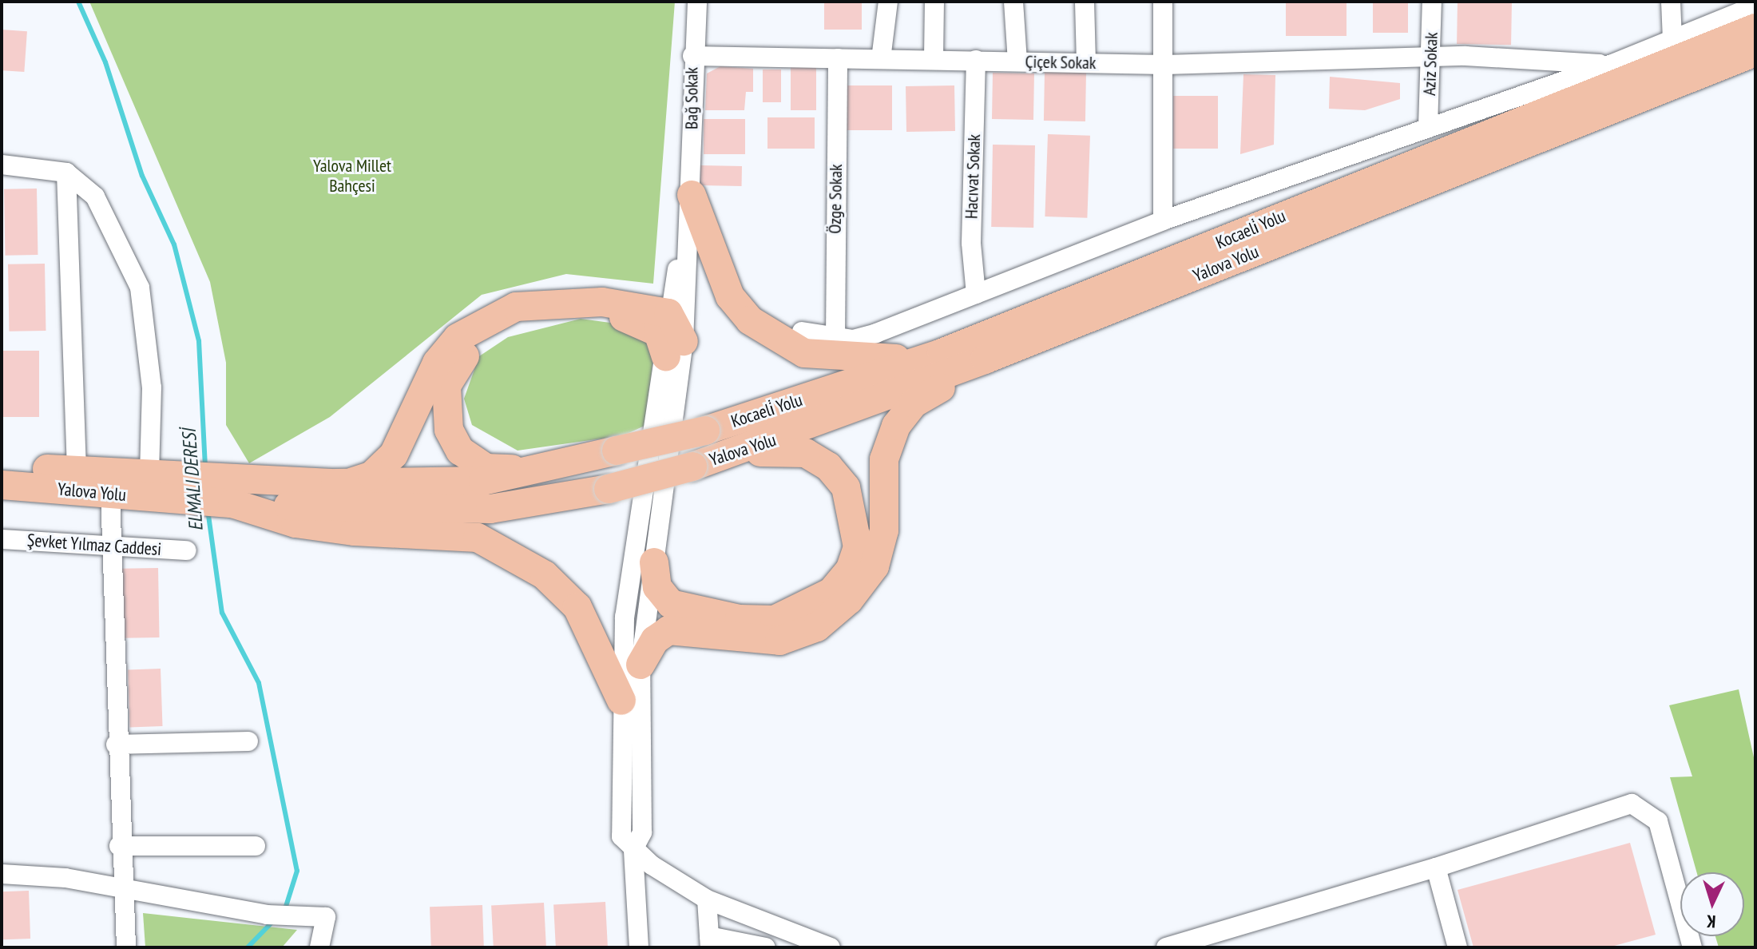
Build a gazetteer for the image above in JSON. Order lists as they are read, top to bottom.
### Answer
{
  "streets": {
    "highway": ["Kocaeli̇ Yolu", "Yalova Yolu"],
    "street": [
      "Çiçek Sokak",
      "Aziz Sokak",
      "Bağ Sokak",
      "Hacıvat Sokak",
      "Özge Sokak",
      "Şevket Yılmaz Caddesi"
    ]
  },
  "crossings": [
    ["Çiçek Sokak", "Aziz Sokak"],
    ["Çiçek Sokak", "Bağ Sokak"],
    ["Çiçek Sokak", "Hacıvat Sokak"],
    ["Çiçek Sokak", "Özge Sokak"]
  ],
  "water": ["ELMALI DERESİ"],
  "parks": ["Yalova Millet Bahçesi"],
  "north": "bottom"
}
